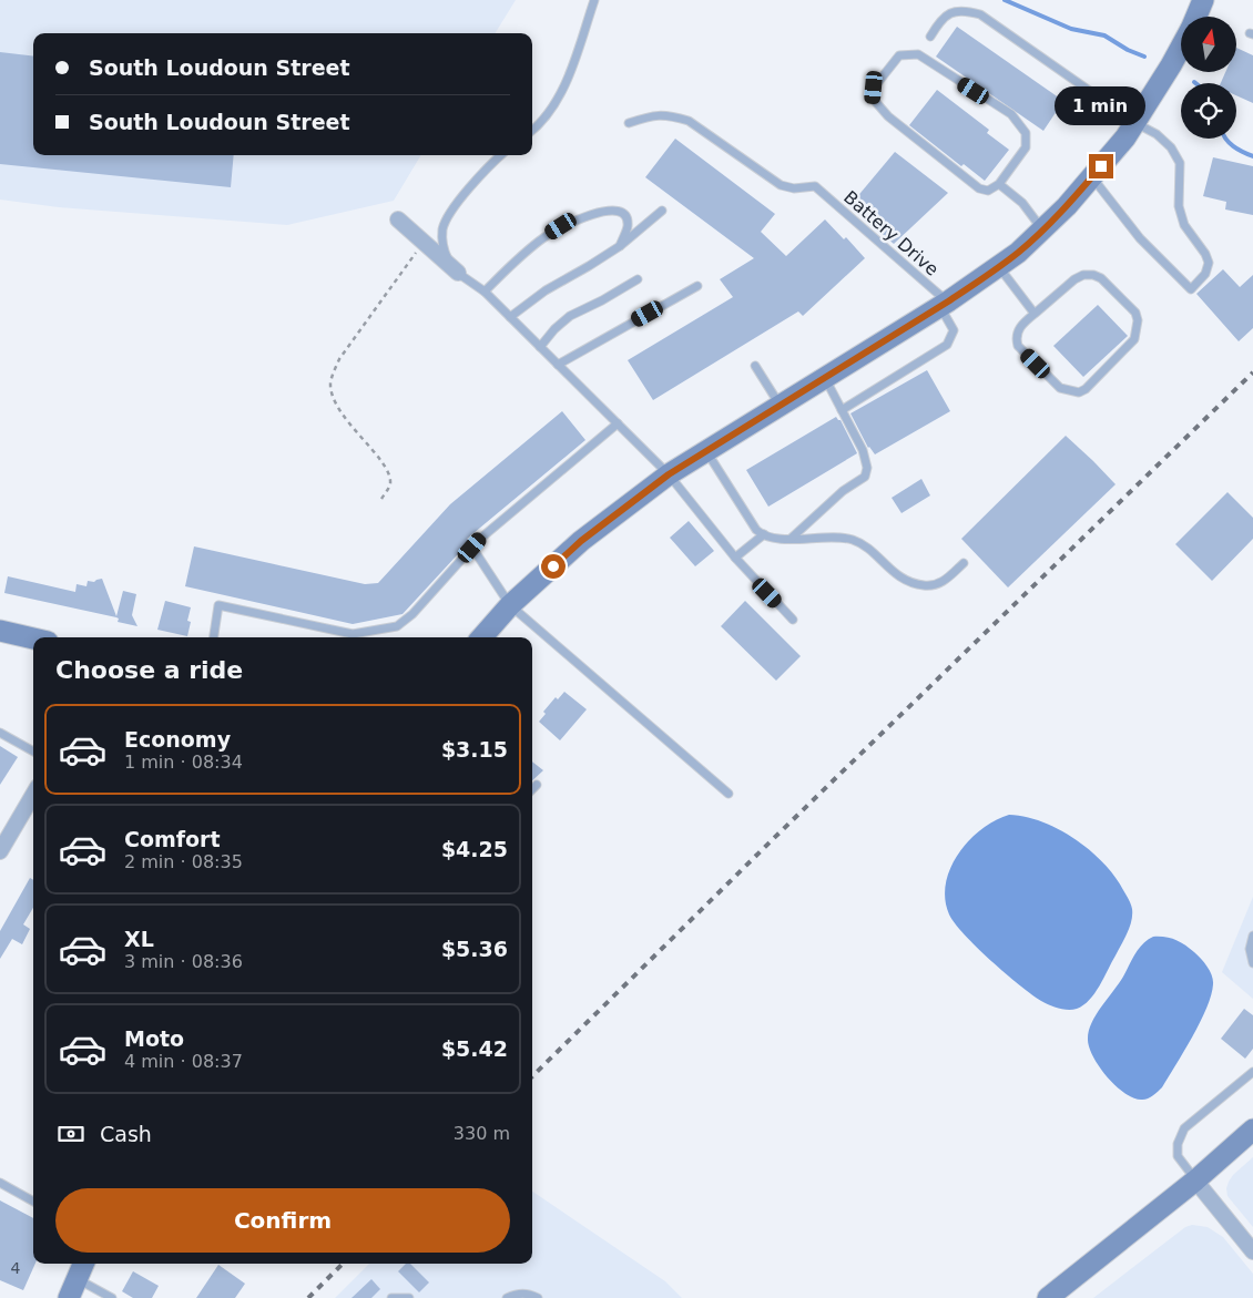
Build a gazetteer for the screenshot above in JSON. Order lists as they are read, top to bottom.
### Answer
{
  "streets": {
    "lane": ["Battery Drive"]
  },
  "house_numbers": ["4"],
  "north": "top",
  "page": {
    "banner": ["South Loudoun Street", "South Loudoun Street"],
    "bubble": "1 min",
    "heading": "Choose a ride",
    "list": [
      {
        "name": "Economy",
        "note": "1 min · 08:34",
        "value": "$3.15"
      },
      {
        "name": "Comfort",
        "note": "2 min · 08:35",
        "value": "$4.25"
      },
      {
        "name": "XL",
        "note": "3 min · 08:36",
        "value": "$5.36"
      },
      {
        "name": "Moto",
        "note": "4 min · 08:37",
        "value": "$5.42"
      }
    ],
    "pay": ["Cash", "330 m"],
    "buttons": "Confirm"
  }
}
